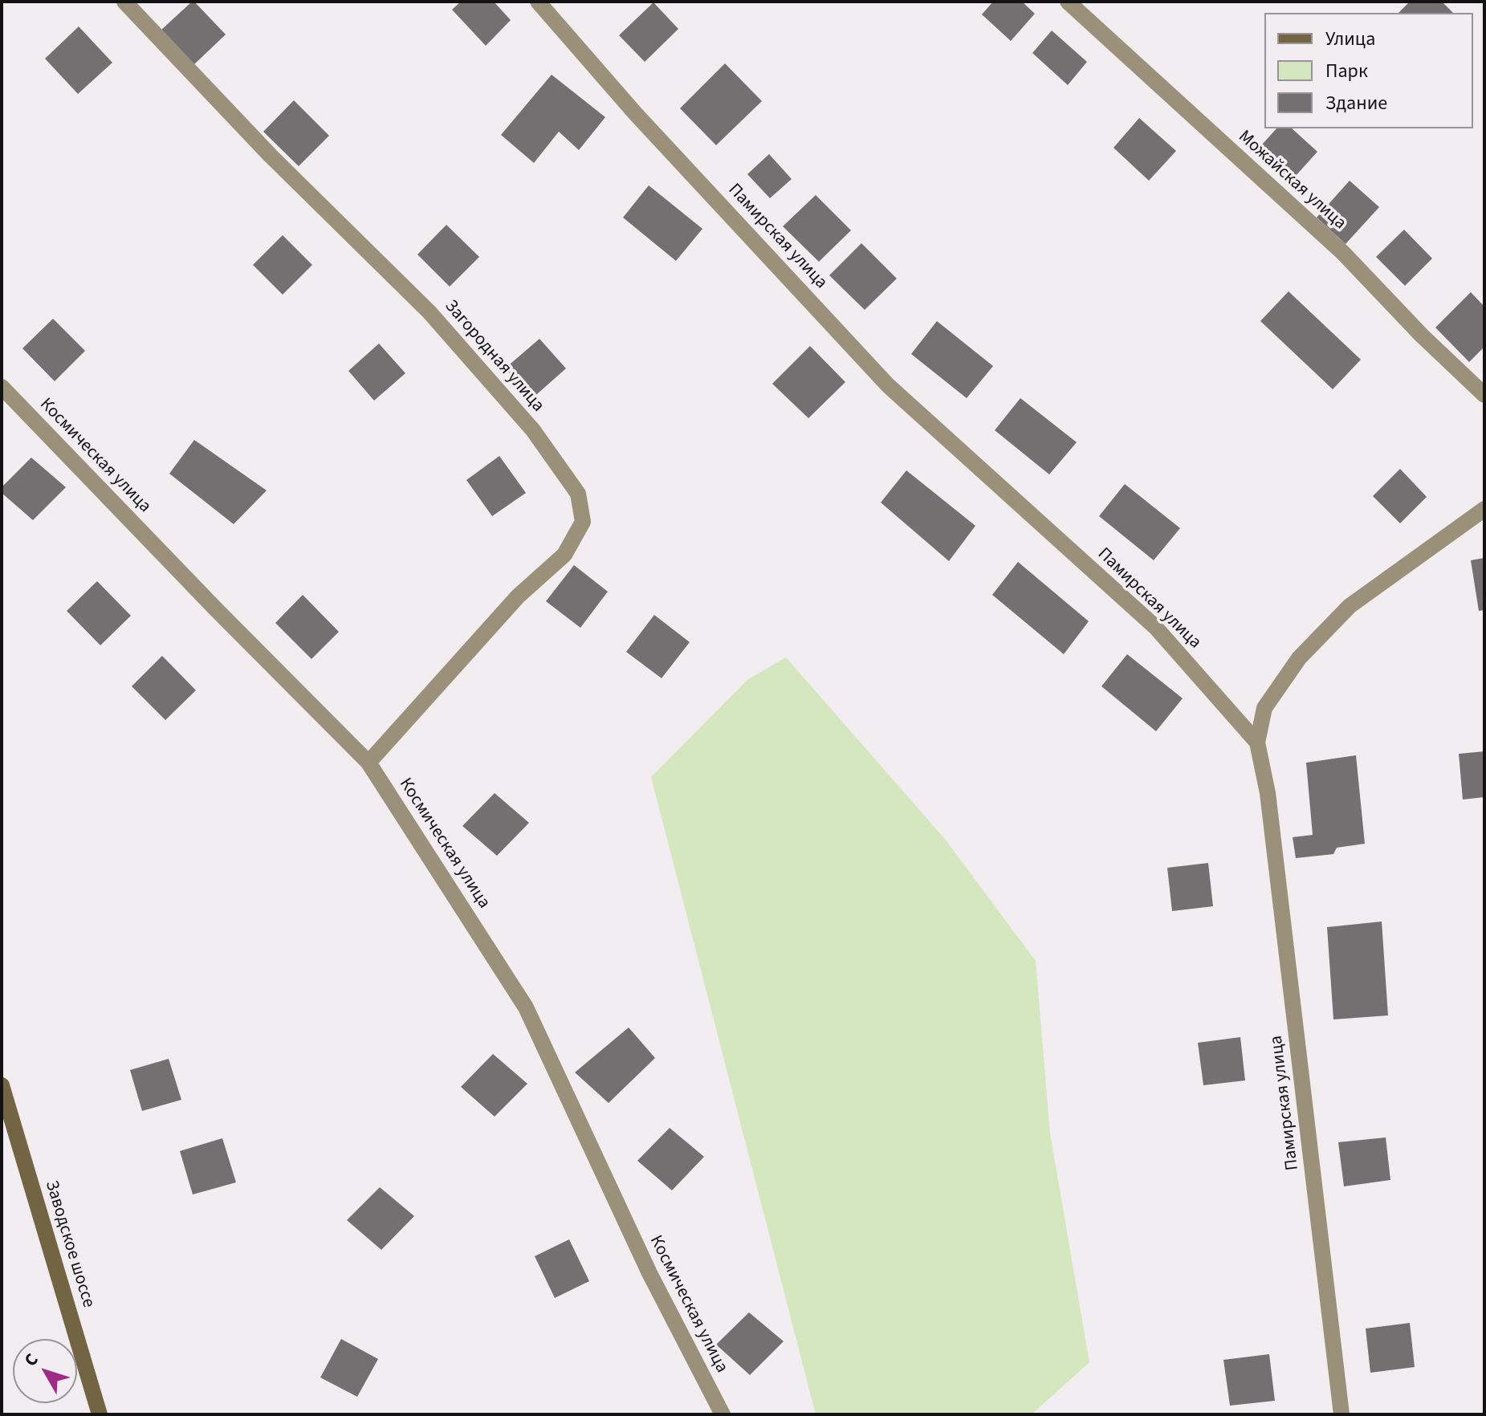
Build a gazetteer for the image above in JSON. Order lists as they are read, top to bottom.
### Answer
{
  "streets": {
    "main road": ["Заводское шоссе"],
    "street": [
      "Можайская улица",
      "Памирская улица",
      "Загородная улица",
      "Космическая улица"
    ]
  },
  "crossings": [
    ["Загородная улица", "Космическая улица"]
  ],
  "legend": ["Улица", "Парк", "Здание"],
  "north": "top left"
}
